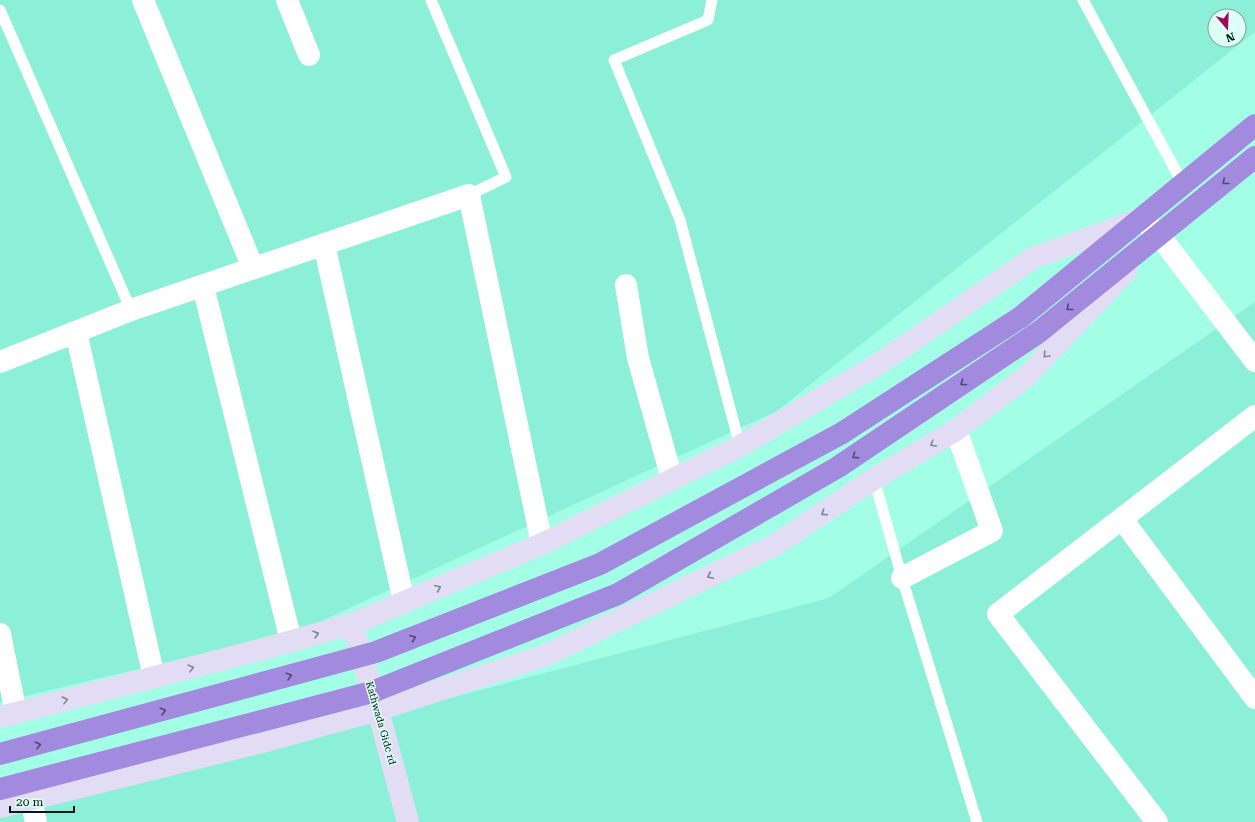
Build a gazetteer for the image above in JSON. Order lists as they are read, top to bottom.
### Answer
{
  "streets": {
    "street": ["Kathwada Gidc rd"]
  },
  "scale_bar": "20 m",
  "north": "bottom"
}
